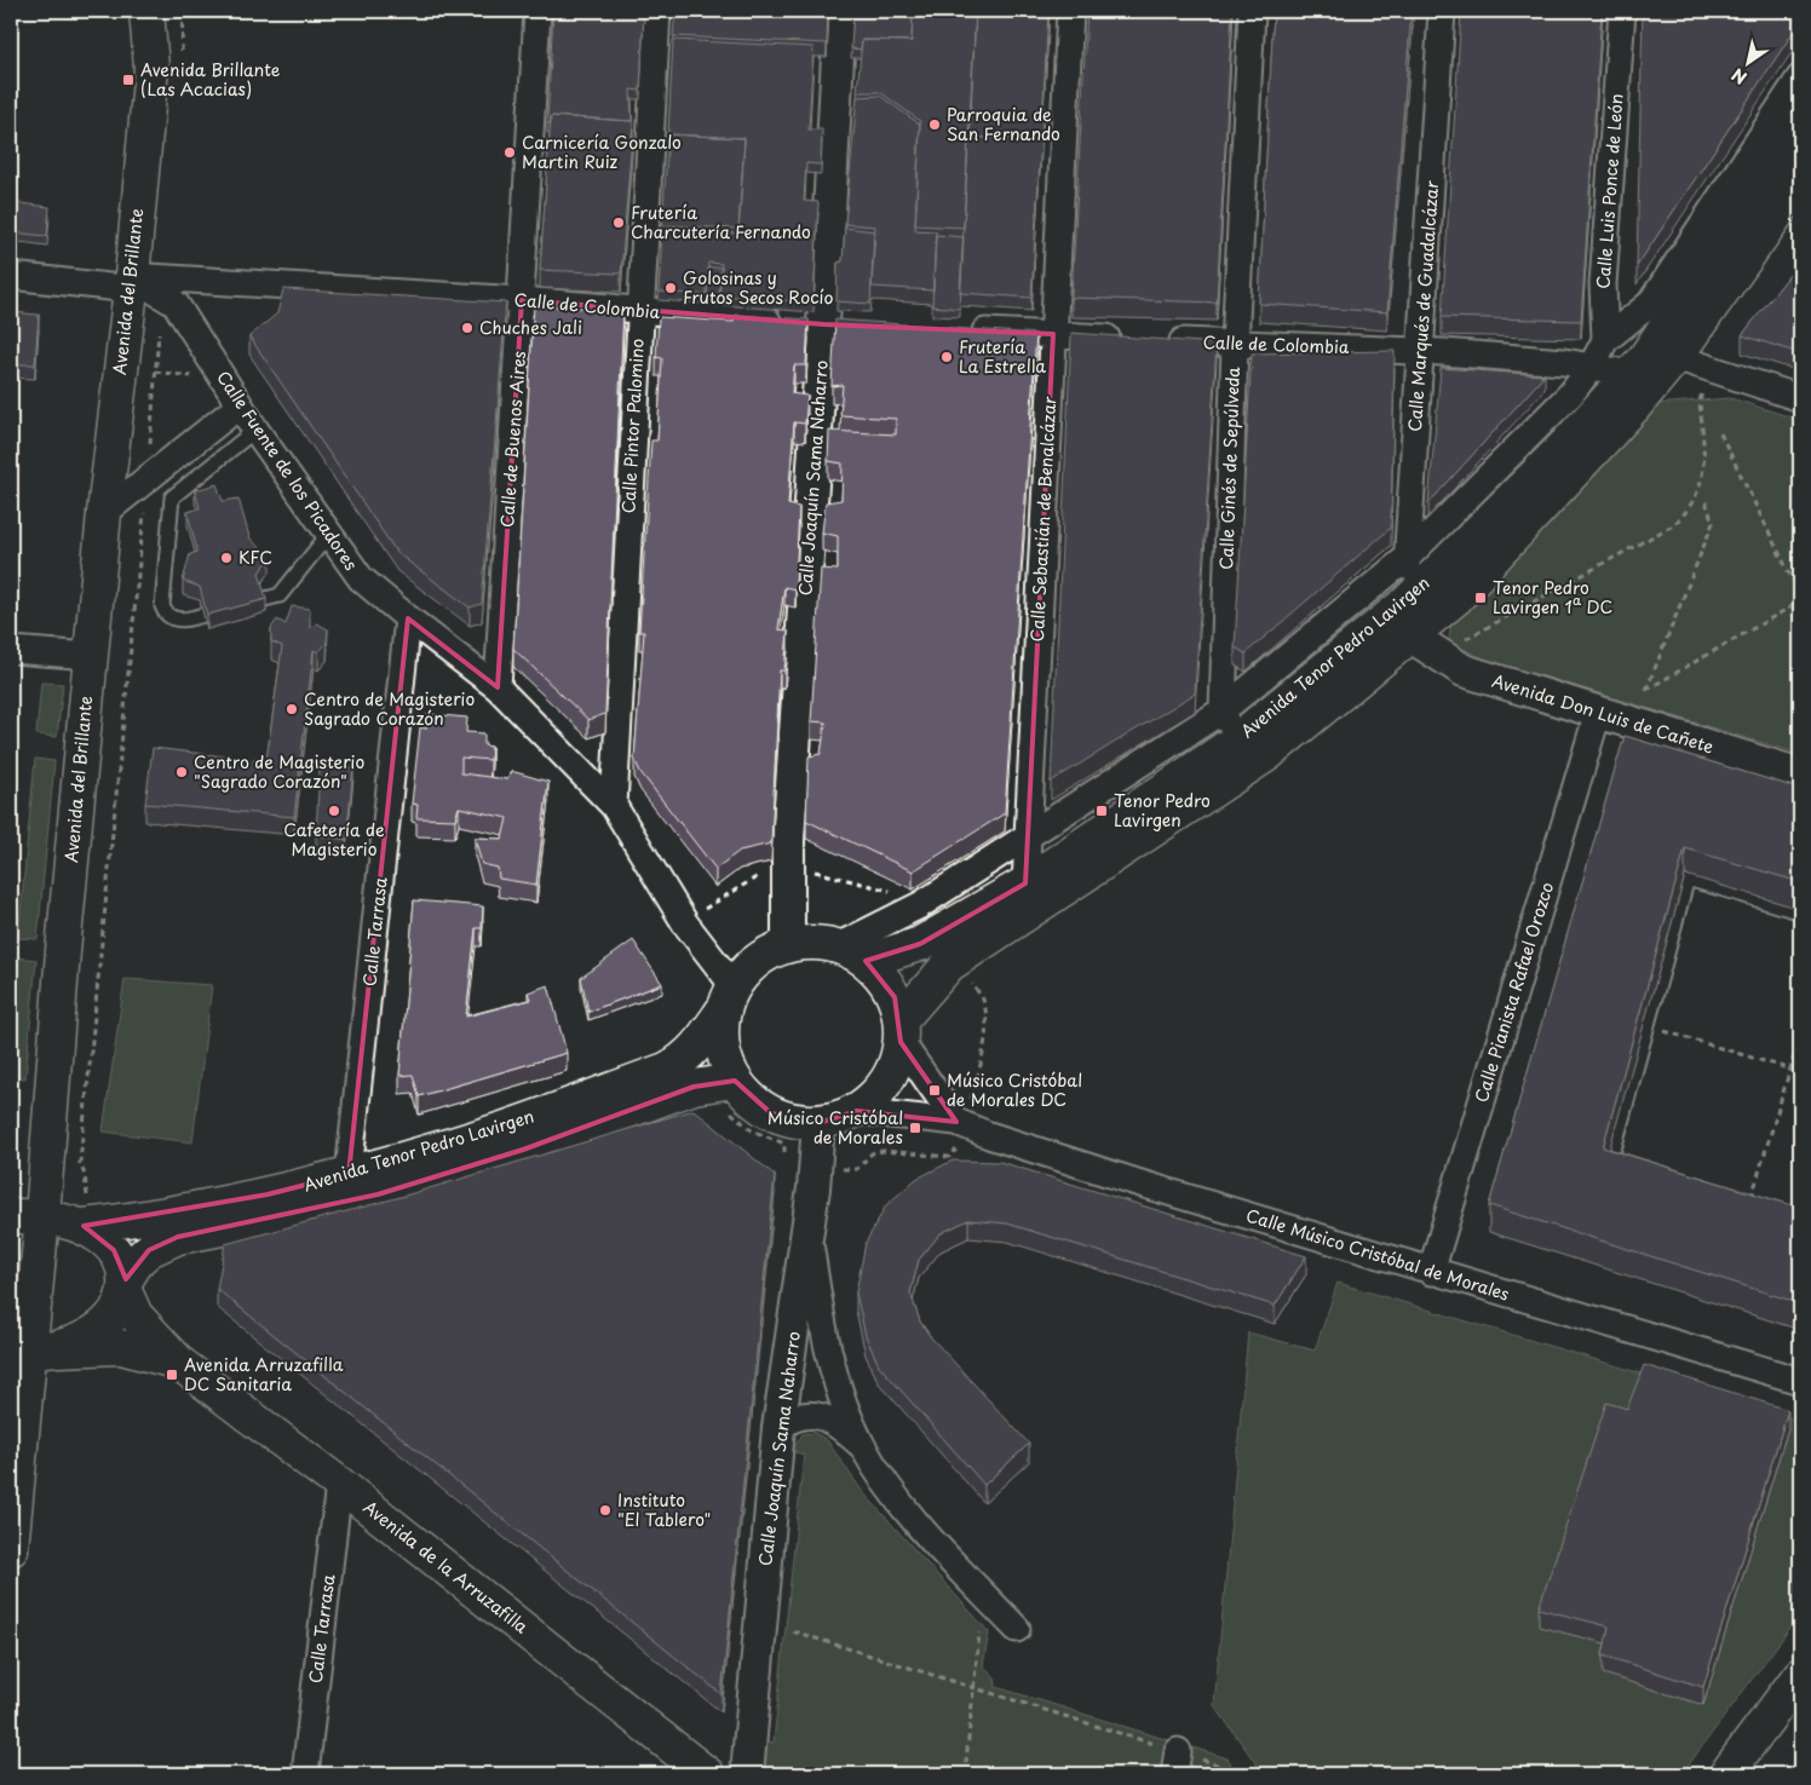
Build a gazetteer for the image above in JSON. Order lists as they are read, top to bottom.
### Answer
{
  "streets": {
    "main road": ["Avenida del Brillante", "Avenida Tenor Pedro Lavirgen", "Avenida de la Arruzafilla"],
    "street": [
      "Calle Luis Ponce de León",
      "Calle de Colombia",
      "Calle Marqués de Guadalcázar",
      "Calle Pintor Palomino",
      "Calle de Buenos Aires",
      "Calle Ginés de Sepúlveda",
      "Calle Fuente de los Picadores",
      "Calle Joaquín Sama Naharro",
      "Calle Sebastián de Benalcázar",
      "Avenida Don Luis de Cañete",
      "Calle Tarrasa",
      "Calle Pianista Rafael Orozco",
      "Calle Músico Cristóbal de Morales"
    ]
  },
  "crossings": [
    ["Avenida del Brillante", "Calle de Colombia"],
    ["Avenida del Brillante", "Calle Fuente de los Picadores"],
    ["Avenida del Brillante", "Avenida de la Arruzafilla"],
    ["Calle de Colombia", "Calle Marqués de Guadalcázar"],
    ["Calle de Colombia", "Calle Pintor Palomino"],
    ["Calle de Colombia", "Calle de Buenos Aires"],
    ["Calle de Colombia", "Calle Ginés de Sepúlveda"],
    ["Calle de Colombia", "Calle Fuente de los Picadores"],
    ["Calle de Colombia", "Calle Joaquín Sama Naharro"],
    ["Calle de Colombia", "Calle Sebastián de Benalcázar"],
    ["Calle de Colombia", "Avenida Tenor Pedro Lavirgen"],
    ["Calle Marqués de Guadalcázar", "Avenida Tenor Pedro Lavirgen"],
    ["Calle Pintor Palomino", "Calle Fuente de los Picadores"],
    ["Calle de Buenos Aires", "Calle Fuente de los Picadores"],
    ["Calle Ginés de Sepúlveda", "Avenida Tenor Pedro Lavirgen"],
    ["Calle Fuente de los Picadores", "Calle Joaquín Sama Naharro"],
    ["Calle Fuente de los Picadores", "Avenida Tenor Pedro Lavirgen"],
    ["Calle Fuente de los Picadores", "Calle Tarrasa"],
    ["Calle Fuente de los Picadores", "Calle Músico Cristóbal de Morales"],
    ["Calle Joaquín Sama Naharro", "Avenida Tenor Pedro Lavirgen"],
    ["Calle Joaquín Sama Naharro", "Calle Músico Cristóbal de Morales"],
    ["Calle Sebastián de Benalcázar", "Avenida Tenor Pedro Lavirgen"],
    ["Avenida Tenor Pedro Lavirgen", "Avenida Don Luis de Cañete"],
    ["Avenida Tenor Pedro Lavirgen", "Calle Tarrasa"],
    ["Avenida Tenor Pedro Lavirgen", "Calle Músico Cristóbal de Morales"],
    ["Avenida Tenor Pedro Lavirgen", "Avenida de la Arruzafilla"],
    ["Avenida Don Luis de Cañete", "Calle Pianista Rafael Orozco"],
    ["Calle Tarrasa", "Avenida de la Arruzafilla"],
    ["Calle Pianista Rafael Orozco", "Calle Músico Cristóbal de Morales"]
  ],
  "places": {
    "transit": [
      "Avenida Brillante (Las Acacias)",
      "Tenor Pedro Lavirgen 1ª DC",
      "Tenor Pedro Lavirgen",
      "Músico Cristóbal de Morales DC",
      "Músico Cristóbal de Morales",
      "Avenida Arruzafilla DC Sanitaria"
    ],
    "other": [
      "Parroquia de San Fernando",
      "Carnicería Gonzalo Martin Ruiz",
      "Frutería Charcutería Fernando",
      "Golosinas y Frutos Secos Rocío",
      "Chuches Jali",
      "Frutería La Estrella",
      "KFC",
      "Centro de Magisterio Sagrado Corazón",
      "Centro de Magisterio \"Sagrado Corazón\"",
      "Cafetería de Magisterio",
      "Instituto \"El Tablero\""
    ]
  },
  "north": "bottom left"
}
